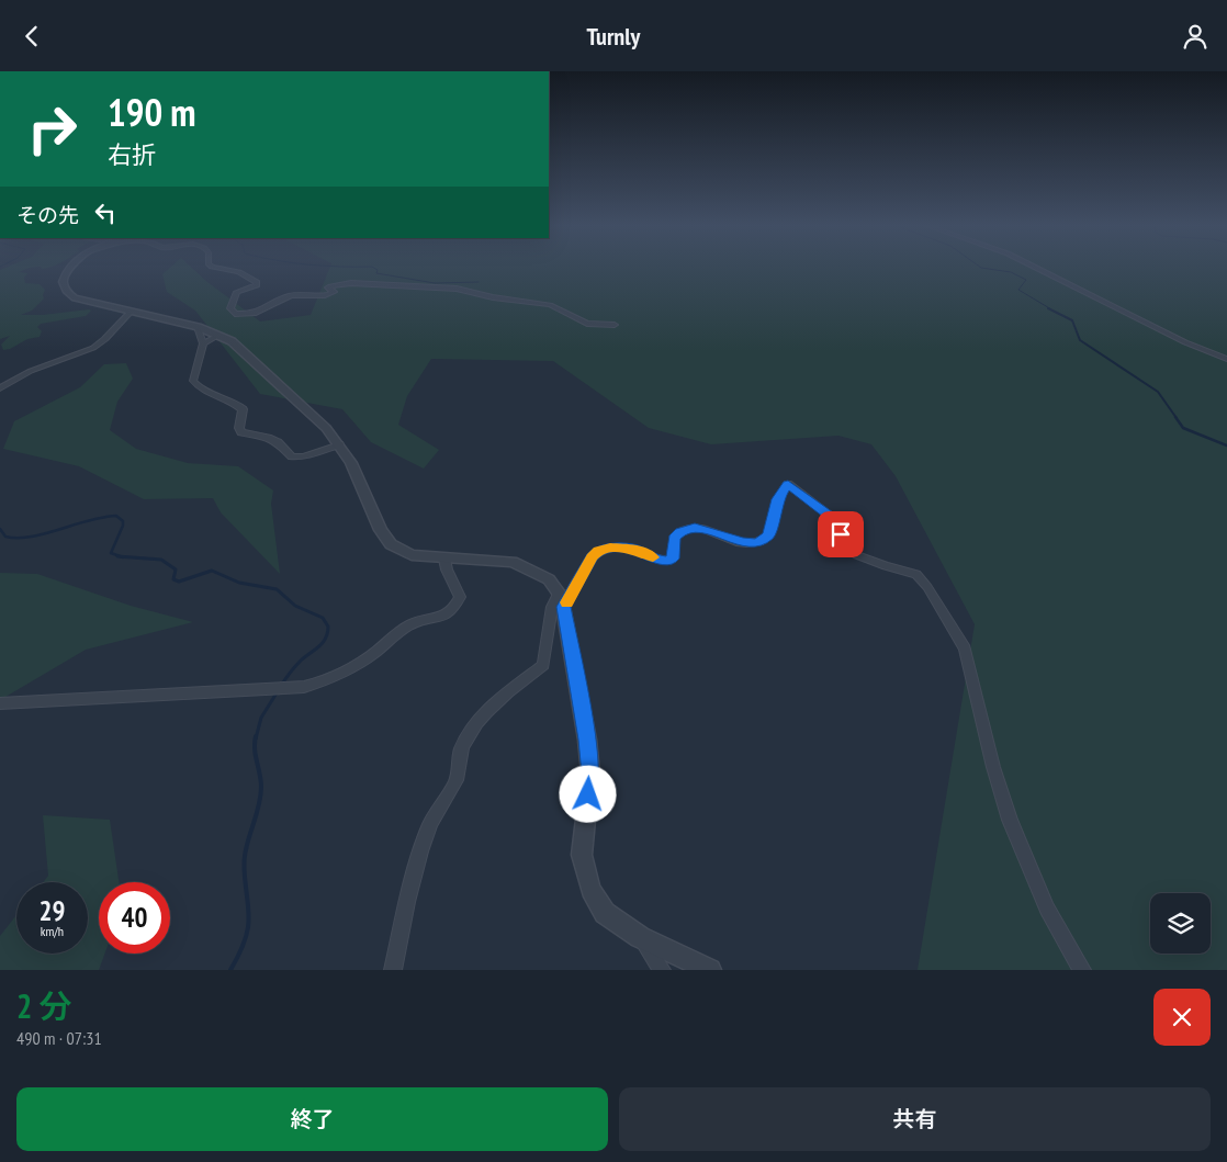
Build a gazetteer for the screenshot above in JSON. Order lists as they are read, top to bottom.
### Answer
{
  "page": {
    "header": "Turnly",
    "turn": ["190 m", "右折"],
    "then": "その先",
    "speed": "29 km/h",
    "limit": "40",
    "heading": ["2 分", "490 m · 07:31"],
    "buttons": ["終了", "共有"]
  }
}
